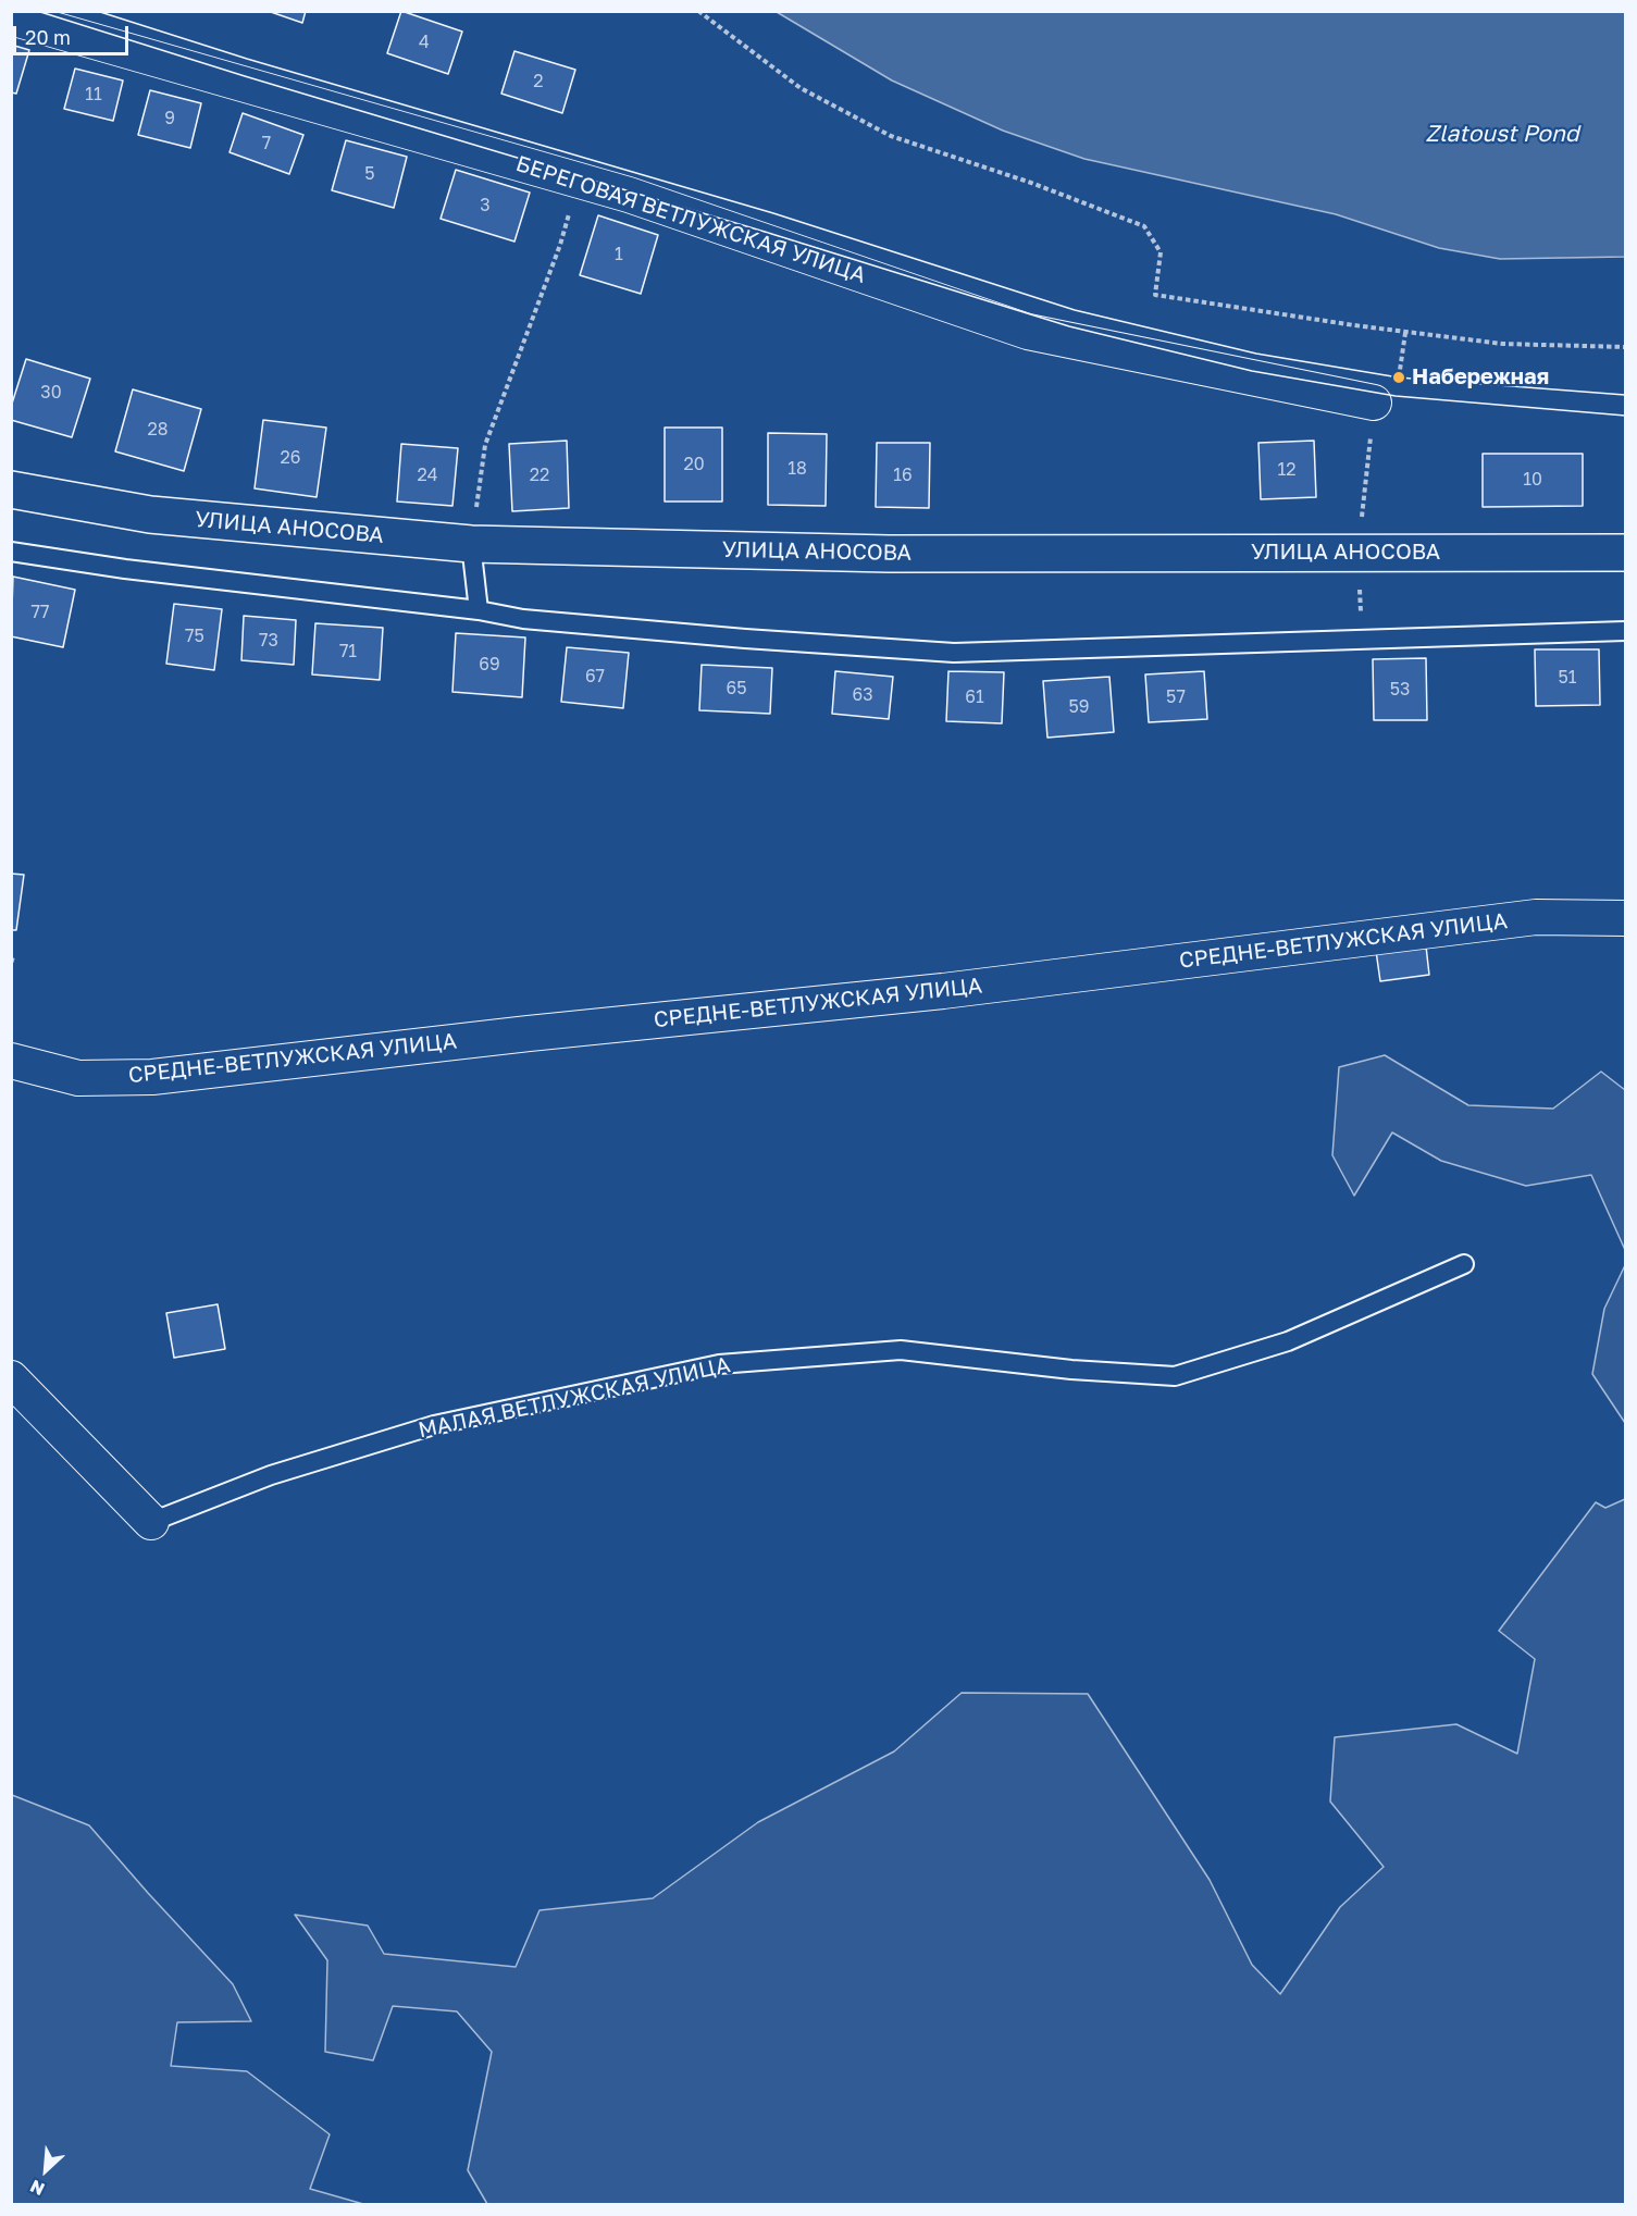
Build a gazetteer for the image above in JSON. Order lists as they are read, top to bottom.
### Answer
{
  "streets": {
    "main road": ["УЛИЦА АНОСОВА"],
    "street": ["БЕРЕГОВАЯ ВЕТЛУЖСКАЯ УЛИЦА", "СРЕДНЕ-ВЕТЛУЖСКАЯ УЛИЦА", "МАЛАЯ ВЕТЛУЖСКАЯ УЛИЦА"]
  },
  "water": ["Zlatoust Pond"],
  "places": ["Набережная"],
  "house_numbers": [
    "4",
    "2",
    "11",
    "9",
    "7",
    "5",
    "3",
    "1",
    "30",
    "28",
    "26",
    "20",
    "18",
    "12",
    "24",
    "22",
    "16",
    "10",
    "77",
    "75",
    "73",
    "71",
    "69",
    "67",
    "51",
    "65",
    "53",
    "63",
    "61",
    "57",
    "59"
  ],
  "scale_bar": "20 m",
  "north": "bottom left"
}
